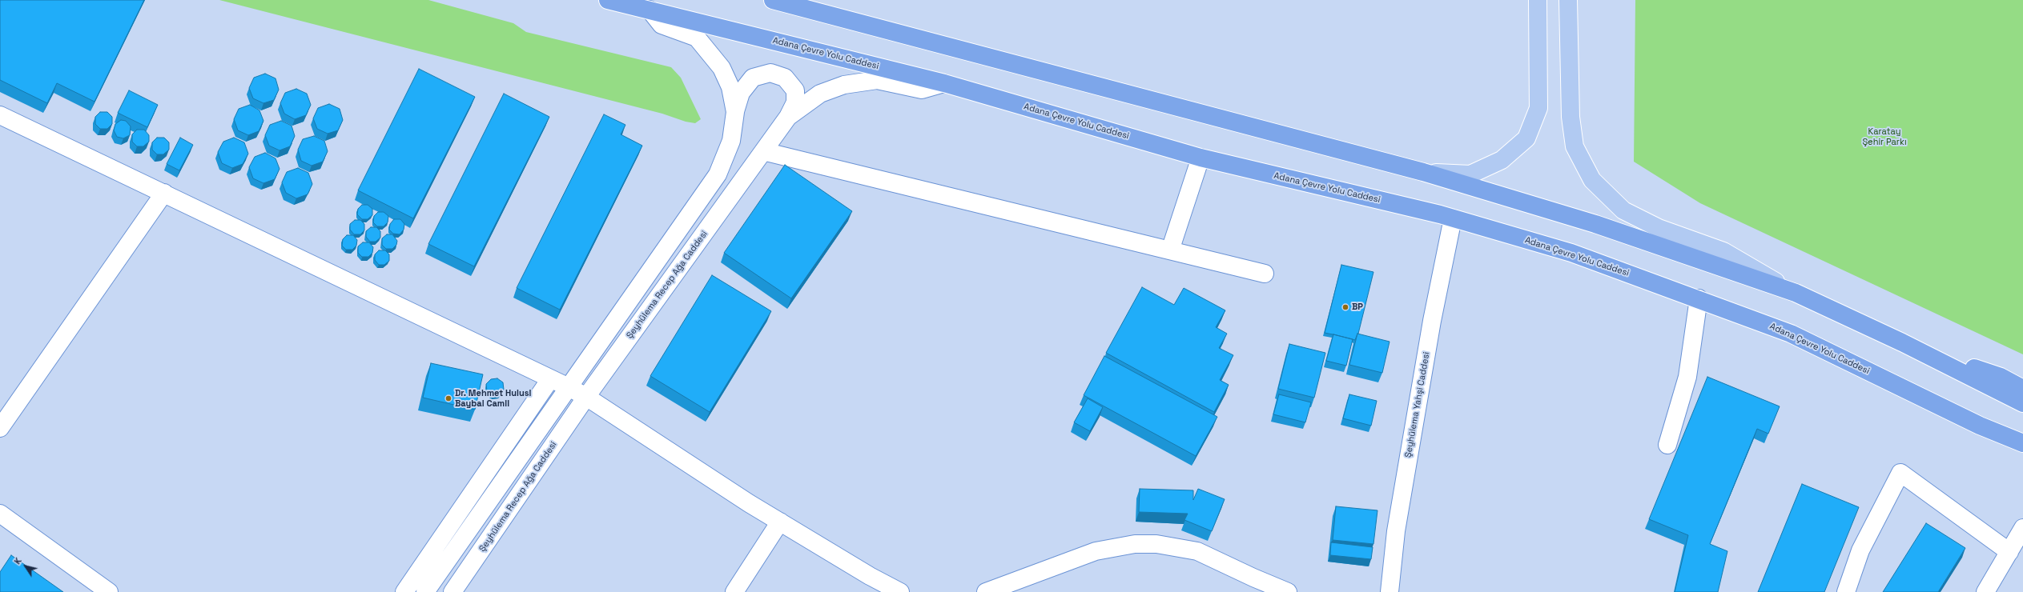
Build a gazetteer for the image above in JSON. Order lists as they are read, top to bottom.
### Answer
{
  "streets": {
    "highway": ["Adana Çevre Yolu Caddesi"],
    "street": ["Şeyhülema Recep Ağa Caddesi", "Şeyhülema Yahşi Caddesi"]
  },
  "crossings": [
    ["Adana Çevre Yolu Caddesi", "Şeyhülema Recep Ağa Caddesi"],
    ["Adana Çevre Yolu Caddesi", "Şeyhülema Yahşi Caddesi"]
  ],
  "parks": ["Karatay Şehir Parkı"],
  "places": ["BP", "Dr. Mehmet Hulusi Baybal Camii"],
  "north": "top left"
}
